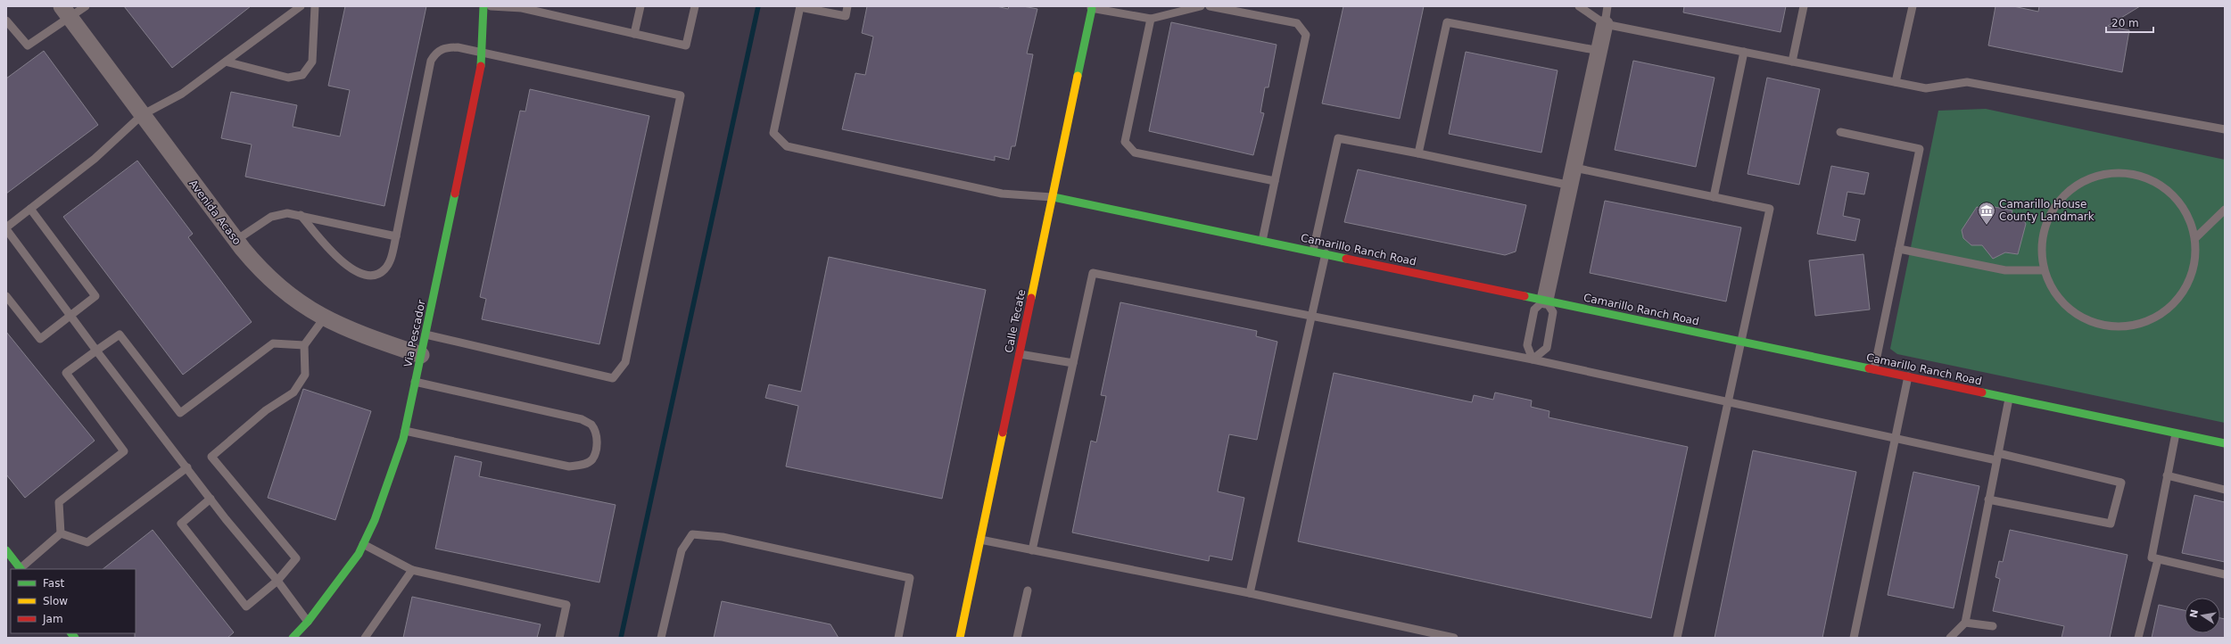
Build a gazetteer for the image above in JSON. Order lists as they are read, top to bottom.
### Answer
{
  "streets": {
    "street": [
      "Avenida Acaso",
      "Camarillo Ranch Road",
      "Calle Tecate",
      "Via Pescador"
    ]
  },
  "crossings": [
    ["Avenida Acaso", "Via Pescador"],
    ["Camarillo Ranch Road", "Calle Tecate"]
  ],
  "places": {
    "museum": ["Camarillo House County Landmark"]
  },
  "legend": ["Fast", "Slow", "Jam"],
  "scale_bar": "20 m",
  "north": "left"
}
